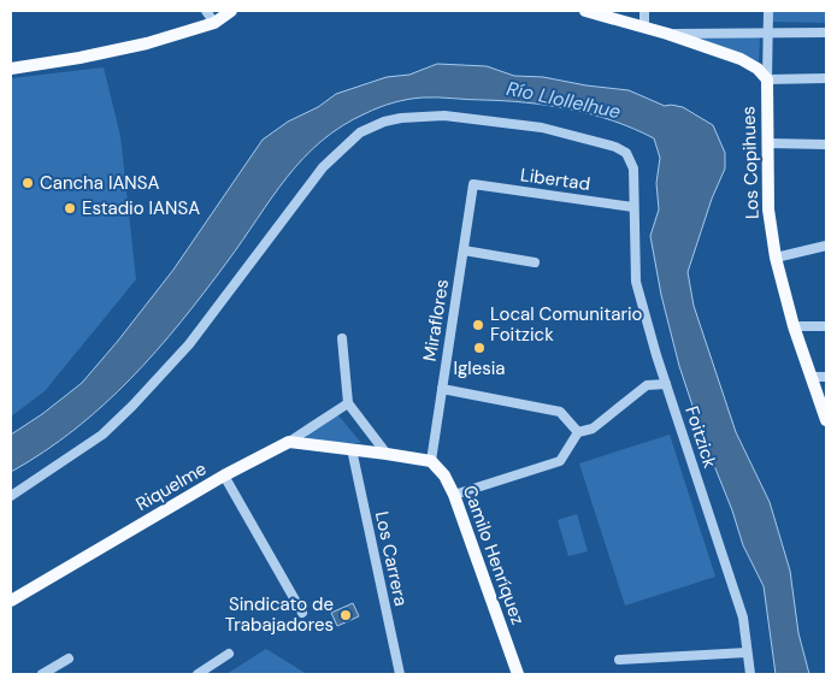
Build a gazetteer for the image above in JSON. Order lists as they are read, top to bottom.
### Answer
{
  "streets": {
    "main road": ["Los Copihues", "Riquelme", "Camilo Henríquez"],
    "street": [
      "Libertad",
      "Miraflores",
      "Foitzick",
      "Los Carrera"
    ]
  },
  "crossings": [
    ["Libertad", "Miraflores"],
    ["Libertad", "Foitzick"],
    ["Miraflores", "Camilo Henríquez"]
  ],
  "water": ["Río Llollelhue"],
  "places": [
    "Cancha IANSA",
    "Estadio IANSA",
    "Local Comunitario Foitzick",
    "Iglesia",
    "Sindicato de Trabajadores"
  ]
}
